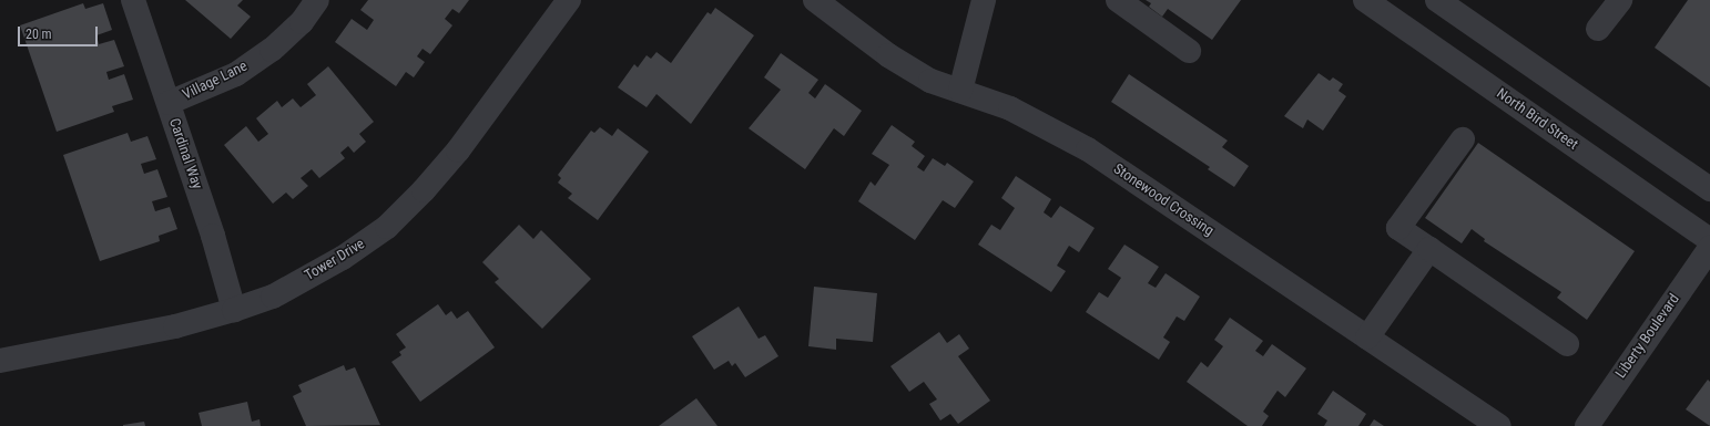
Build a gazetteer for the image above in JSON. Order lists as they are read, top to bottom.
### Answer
{
  "streets": {
    "street": [
      "Village Lane",
      "North Bird Street",
      "Cardinal Way",
      "Stonewood Crossing",
      "Tower Drive",
      "Liberty Boulevard"
    ]
  },
  "crossings": [
    ["Village Lane", "Cardinal Way"],
    ["Cardinal Way", "Tower Drive"]
  ],
  "scale_bar": "20 m"
}
